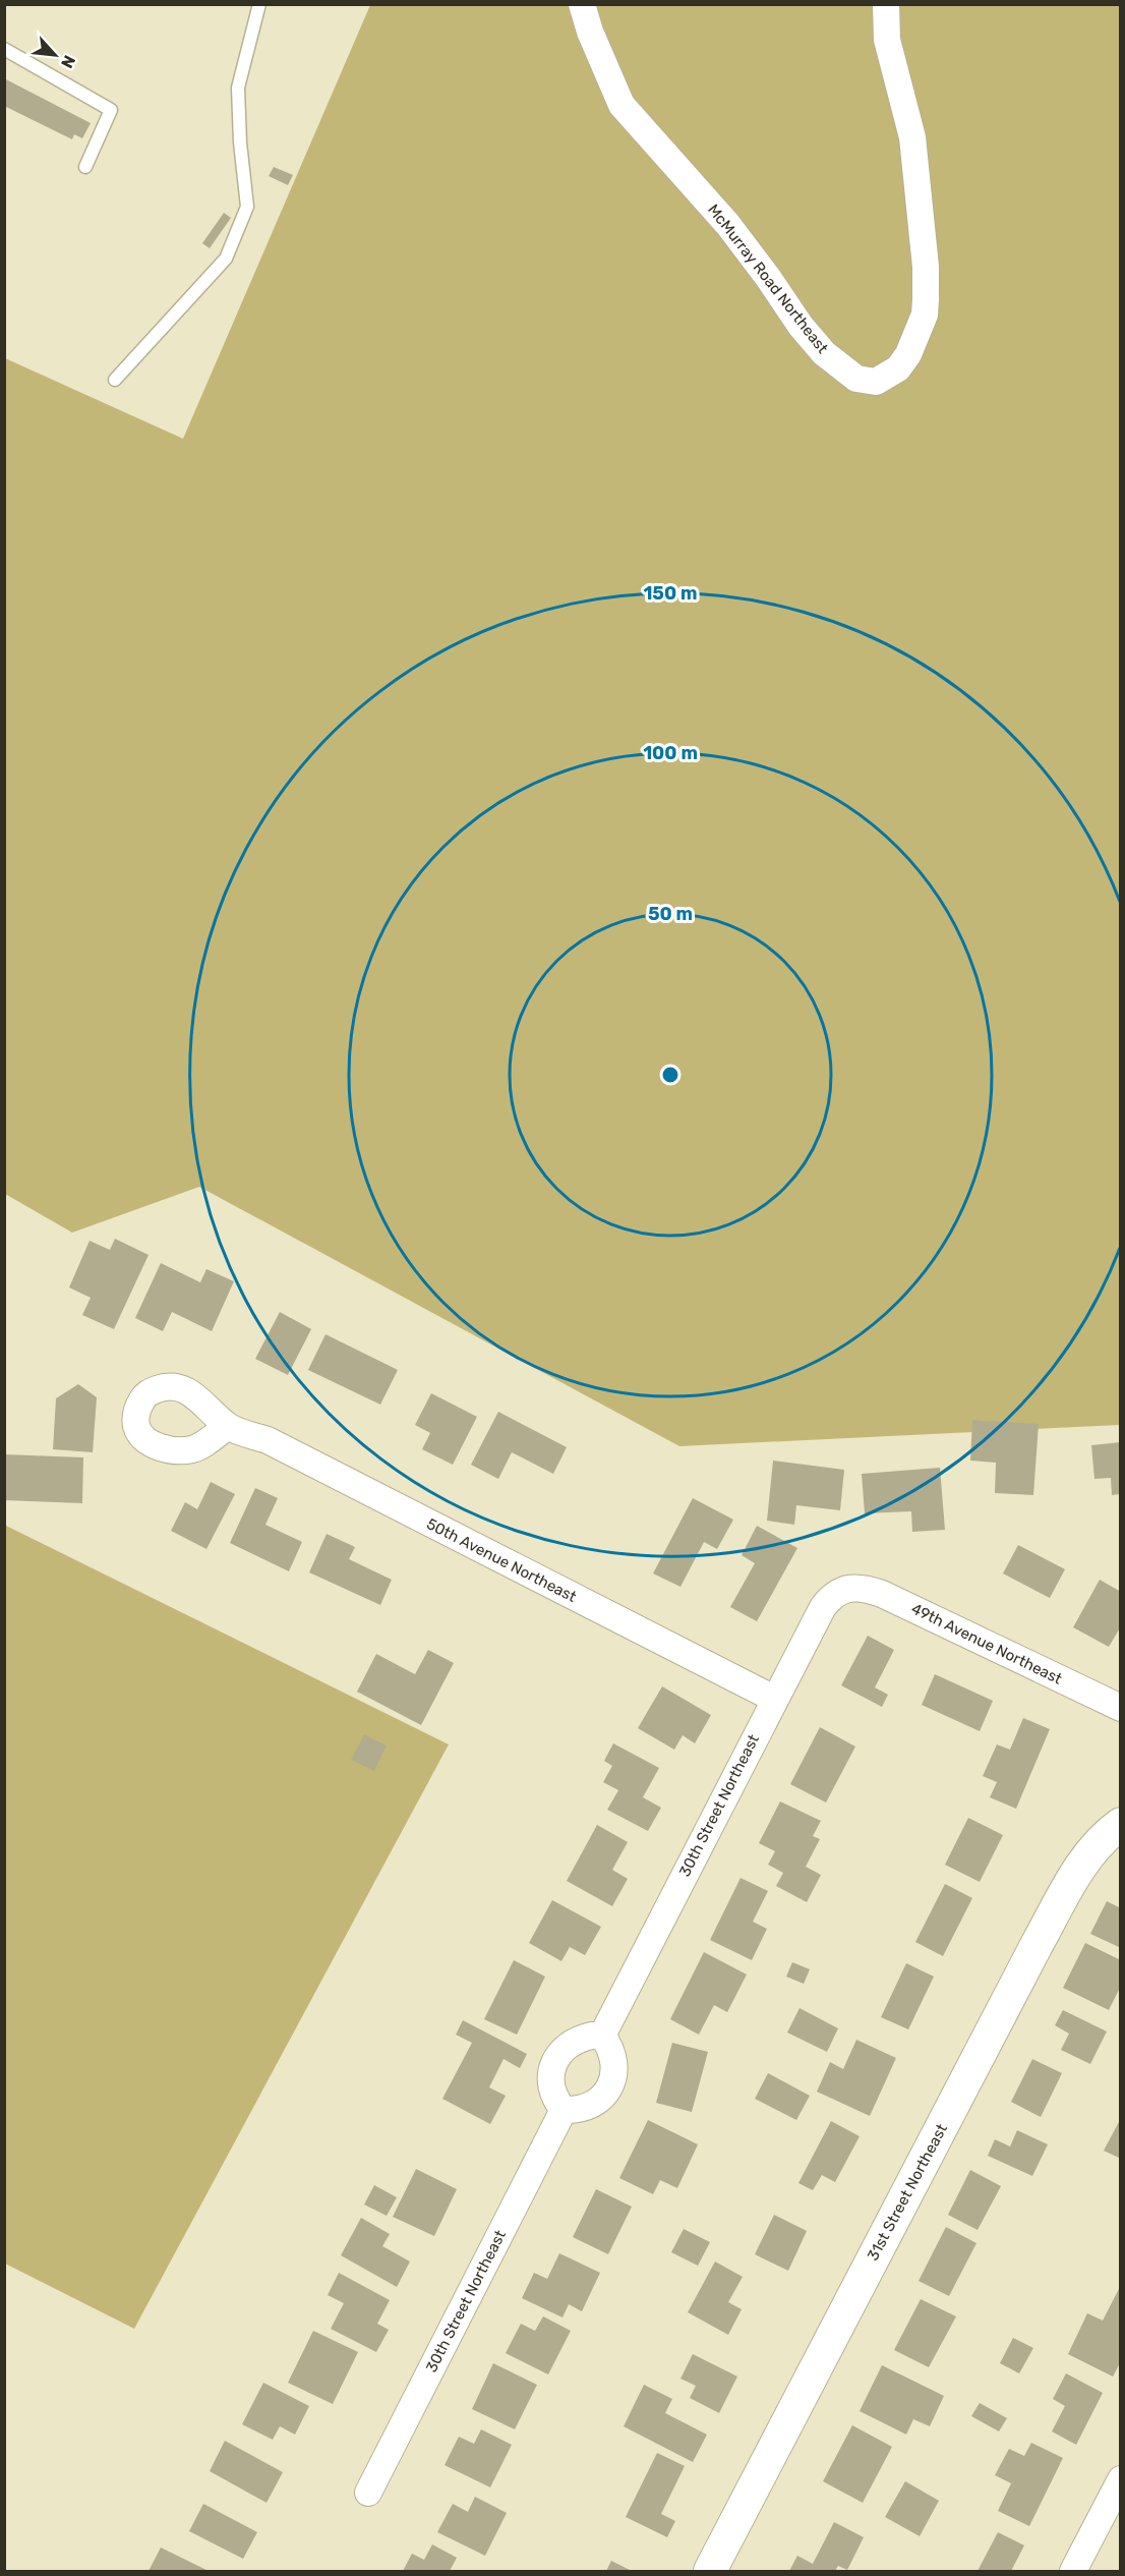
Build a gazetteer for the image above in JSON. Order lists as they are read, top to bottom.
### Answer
{
  "streets": {
    "street": [
      "McMurray Road Northeast",
      "50th Avenue Northeast",
      "49th Avenue Northeast",
      "30th Street Northeast",
      "31st Street Northeast"
    ]
  },
  "crossings": [
    ["50th Avenue Northeast", "30th Street Northeast"],
    ["49th Avenue Northeast", "30th Street Northeast"]
  ],
  "north": "bottom right",
  "rings": ["150 m", "100 m", "50 m"]
}
